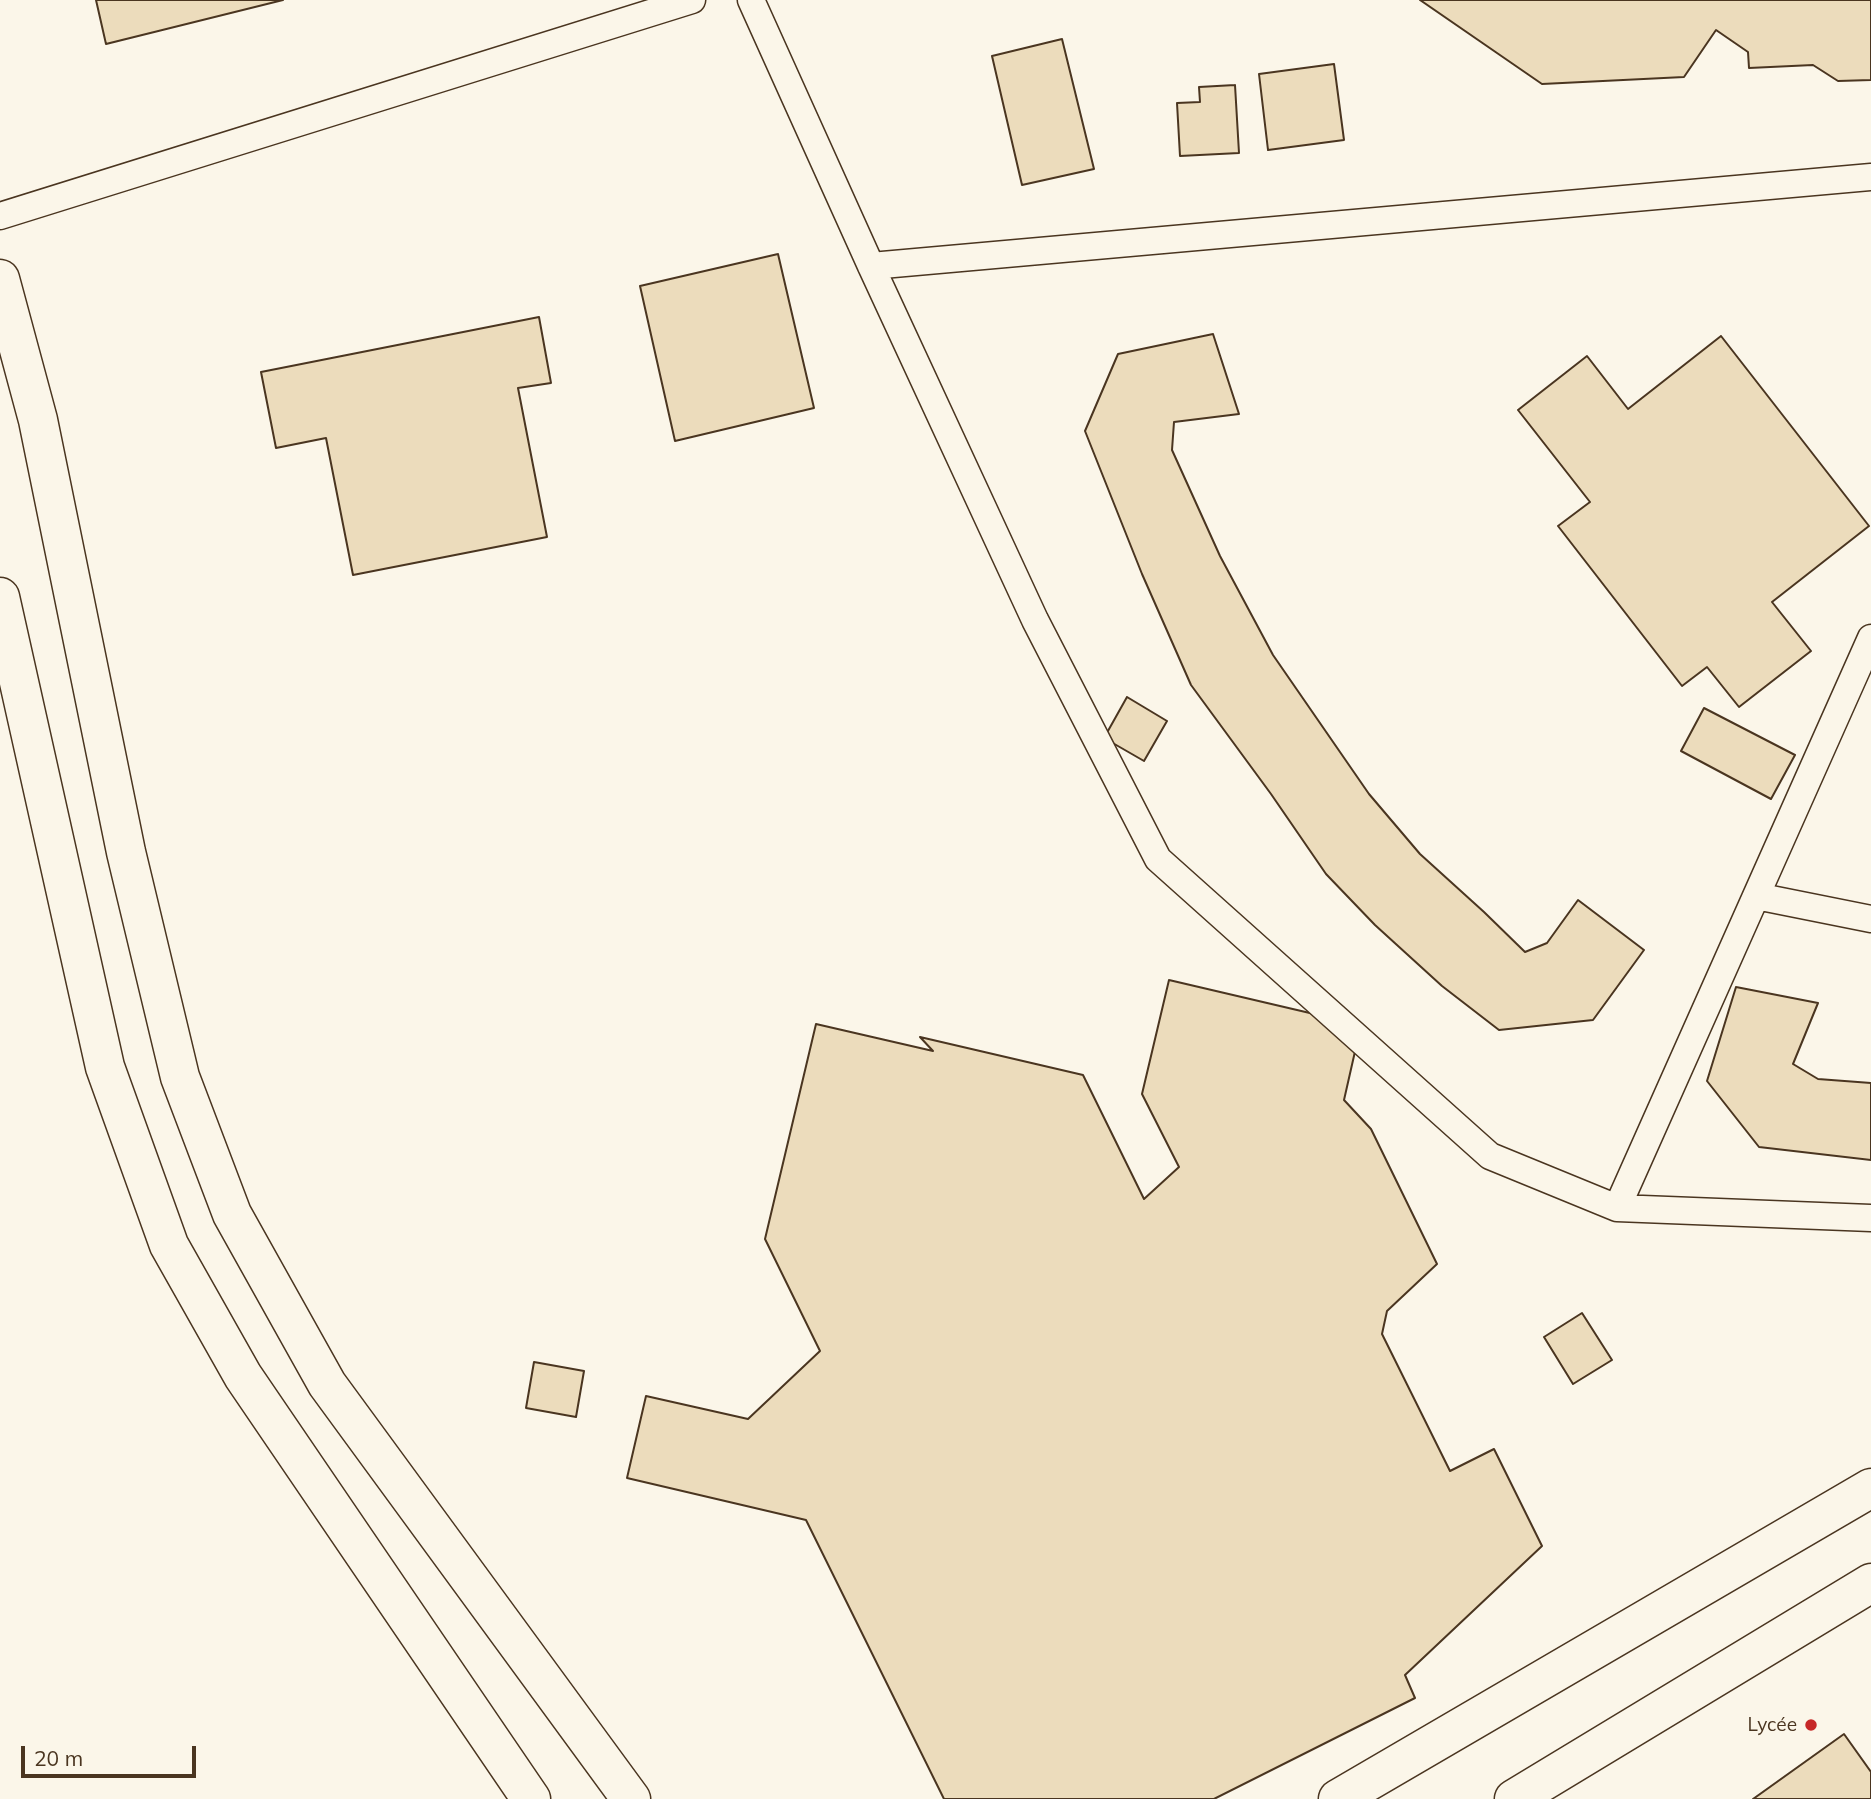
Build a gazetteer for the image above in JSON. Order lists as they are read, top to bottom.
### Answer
{
  "places": ["Lycée"],
  "scale_bar": "20 m"
}
